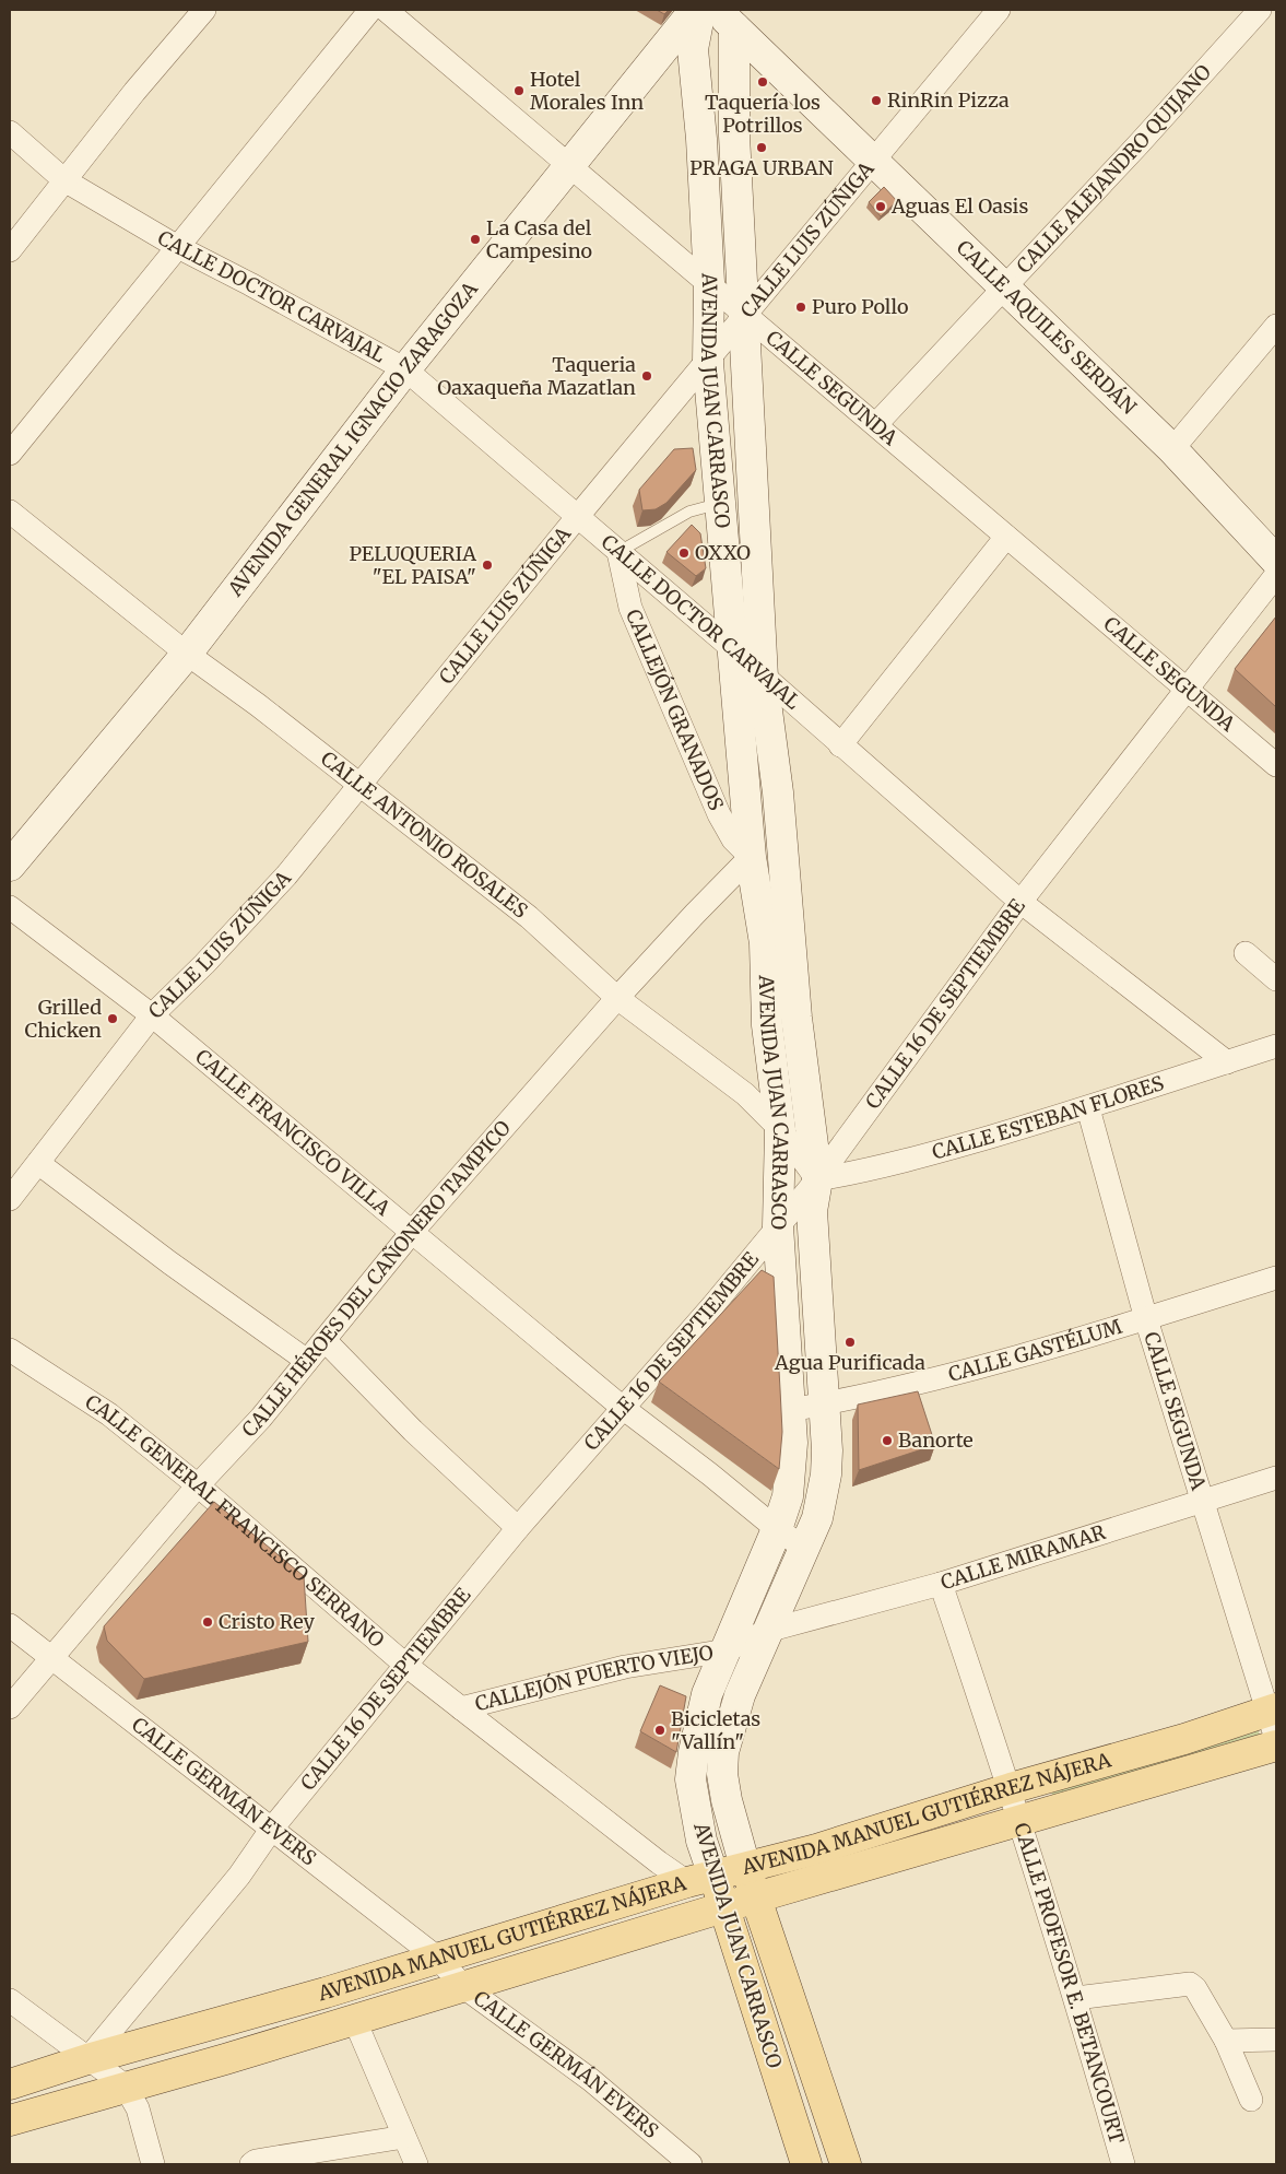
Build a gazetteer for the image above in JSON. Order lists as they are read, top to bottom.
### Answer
{
  "streets": {
    "main road": ["AVENIDA JUAN CARRASCO", "AVENIDA MANUEL GUTIÉRREZ NÁJERA"],
    "street": [
      "CALLE ALEJANDRO QUIJANO",
      "CALLE LUIS ZÚÑIGA",
      "CALLE DOCTOR CARVAJAL",
      "CALLE AQUILES SERDÁN",
      "CALLE SEGUNDA",
      "AVENIDA GENERAL IGNACIO ZARAGOZA",
      "CALLEJÓN GRANADOS",
      "CALLE ANTONIO ROSALES",
      "CALLE 16 DE SEPTIEMBRE",
      "CALLE ESTEBAN FLORES",
      "CALLE FRANCISCO VILLA",
      "CALLE HÉROES DEL CAÑONERO TAMPICO",
      "CALLE GASTÉLUM",
      "CALLE GENERAL FRANCISCO SERRANO",
      "CALLE MIRAMAR",
      "CALLEJÓN PUERTO VIEJO",
      "CALLE GERMÁN EVERS",
      "CALLE PROFESOR E. BETANCOURT"
    ]
  },
  "crossings": [
    ["CALLE ALEJANDRO QUIJANO", "CALLE AQUILES SERDÁN"],
    ["CALLE ALEJANDRO QUIJANO", "CALLE SEGUNDA"],
    ["CALLE LUIS ZÚÑIGA", "CALLE DOCTOR CARVAJAL"],
    ["CALLE LUIS ZÚÑIGA", "CALLE AQUILES SERDÁN"],
    ["CALLE LUIS ZÚÑIGA", "CALLE SEGUNDA"],
    ["CALLE LUIS ZÚÑIGA", "AVENIDA JUAN CARRASCO"],
    ["CALLE LUIS ZÚÑIGA", "CALLE ANTONIO ROSALES"],
    ["CALLE LUIS ZÚÑIGA", "CALLE FRANCISCO VILLA"],
    ["CALLE DOCTOR CARVAJAL", "AVENIDA JUAN CARRASCO"],
    ["CALLE DOCTOR CARVAJAL", "AVENIDA GENERAL IGNACIO ZARAGOZA"],
    ["CALLE DOCTOR CARVAJAL", "CALLEJÓN GRANADOS"],
    ["CALLE DOCTOR CARVAJAL", "CALLE 16 DE SEPTIEMBRE"],
    ["CALLE DOCTOR CARVAJAL", "CALLE ESTEBAN FLORES"],
    ["CALLE AQUILES SERDÁN", "AVENIDA JUAN CARRASCO"],
    ["CALLE SEGUNDA", "AVENIDA JUAN CARRASCO"],
    ["CALLE SEGUNDA", "AVENIDA GENERAL IGNACIO ZARAGOZA"],
    ["CALLE SEGUNDA", "CALLE 16 DE SEPTIEMBRE"],
    ["CALLE SEGUNDA", "CALLE ESTEBAN FLORES"],
    ["CALLE SEGUNDA", "CALLE GASTÉLUM"],
    ["CALLE SEGUNDA", "CALLE MIRAMAR"],
    ["CALLE SEGUNDA", "AVENIDA MANUEL GUTIÉRREZ NÁJERA"],
    ["AVENIDA JUAN CARRASCO", "CALLEJÓN GRANADOS"],
    ["AVENIDA JUAN CARRASCO", "CALLE ANTONIO ROSALES"],
    ["AVENIDA JUAN CARRASCO", "CALLE 16 DE SEPTIEMBRE"],
    ["AVENIDA JUAN CARRASCO", "CALLE ESTEBAN FLORES"],
    ["AVENIDA JUAN CARRASCO", "CALLE FRANCISCO VILLA"],
    ["AVENIDA JUAN CARRASCO", "CALLE HÉROES DEL CAÑONERO TAMPICO"],
    ["AVENIDA JUAN CARRASCO", "CALLE GASTÉLUM"],
    ["AVENIDA JUAN CARRASCO", "CALLE GENERAL FRANCISCO SERRANO"],
    ["AVENIDA JUAN CARRASCO", "CALLE MIRAMAR"],
    ["AVENIDA JUAN CARRASCO", "CALLEJÓN PUERTO VIEJO"],
    ["AVENIDA JUAN CARRASCO", "AVENIDA MANUEL GUTIÉRREZ NÁJERA"],
    ["AVENIDA GENERAL IGNACIO ZARAGOZA", "CALLE ANTONIO ROSALES"],
    ["CALLEJÓN GRANADOS", "CALLE HÉROES DEL CAÑONERO TAMPICO"],
    ["CALLE ANTONIO ROSALES", "CALLE 16 DE SEPTIEMBRE"],
    ["CALLE ANTONIO ROSALES", "CALLE ESTEBAN FLORES"],
    ["CALLE ANTONIO ROSALES", "CALLE HÉROES DEL CAÑONERO TAMPICO"],
    ["CALLE 16 DE SEPTIEMBRE", "CALLE ESTEBAN FLORES"],
    ["CALLE 16 DE SEPTIEMBRE", "CALLE FRANCISCO VILLA"],
    ["CALLE 16 DE SEPTIEMBRE", "CALLE GENERAL FRANCISCO SERRANO"],
    ["CALLE 16 DE SEPTIEMBRE", "CALLE GERMÁN EVERS"],
    ["CALLE 16 DE SEPTIEMBRE", "AVENIDA MANUEL GUTIÉRREZ NÁJERA"],
    ["CALLE FRANCISCO VILLA", "CALLE HÉROES DEL CAÑONERO TAMPICO"],
    ["CALLE HÉROES DEL CAÑONERO TAMPICO", "CALLE GENERAL FRANCISCO SERRANO"],
    ["CALLE HÉROES DEL CAÑONERO TAMPICO", "CALLE GERMÁN EVERS"],
    ["CALLE GENERAL FRANCISCO SERRANO", "CALLEJÓN PUERTO VIEJO"],
    ["CALLE GENERAL FRANCISCO SERRANO", "AVENIDA MANUEL GUTIÉRREZ NÁJERA"],
    ["CALLE MIRAMAR", "CALLEJÓN PUERTO VIEJO"],
    ["CALLE MIRAMAR", "CALLE PROFESOR E. BETANCOURT"],
    ["CALLE GERMÁN EVERS", "AVENIDA MANUEL GUTIÉRREZ NÁJERA"],
    ["AVENIDA MANUEL GUTIÉRREZ NÁJERA", "CALLE PROFESOR E. BETANCOURT"]
  ],
  "places": [
    "Taquería los Potrillos",
    "Hotel Morales Inn",
    "RinRin Pizza",
    "PRAGA URBAN",
    "Aguas El Oasis",
    "La Casa del Campesino",
    "Puro Pollo",
    "Taqueria Oaxaqueña Mazatlan",
    "OXXO",
    "PELUQUERIA \"EL PAISA\"",
    "Grilled Chicken",
    "Agua Purificada",
    "Banorte",
    "Cristo Rey",
    "Bicicletas \"Vallín\""
  ]
}
